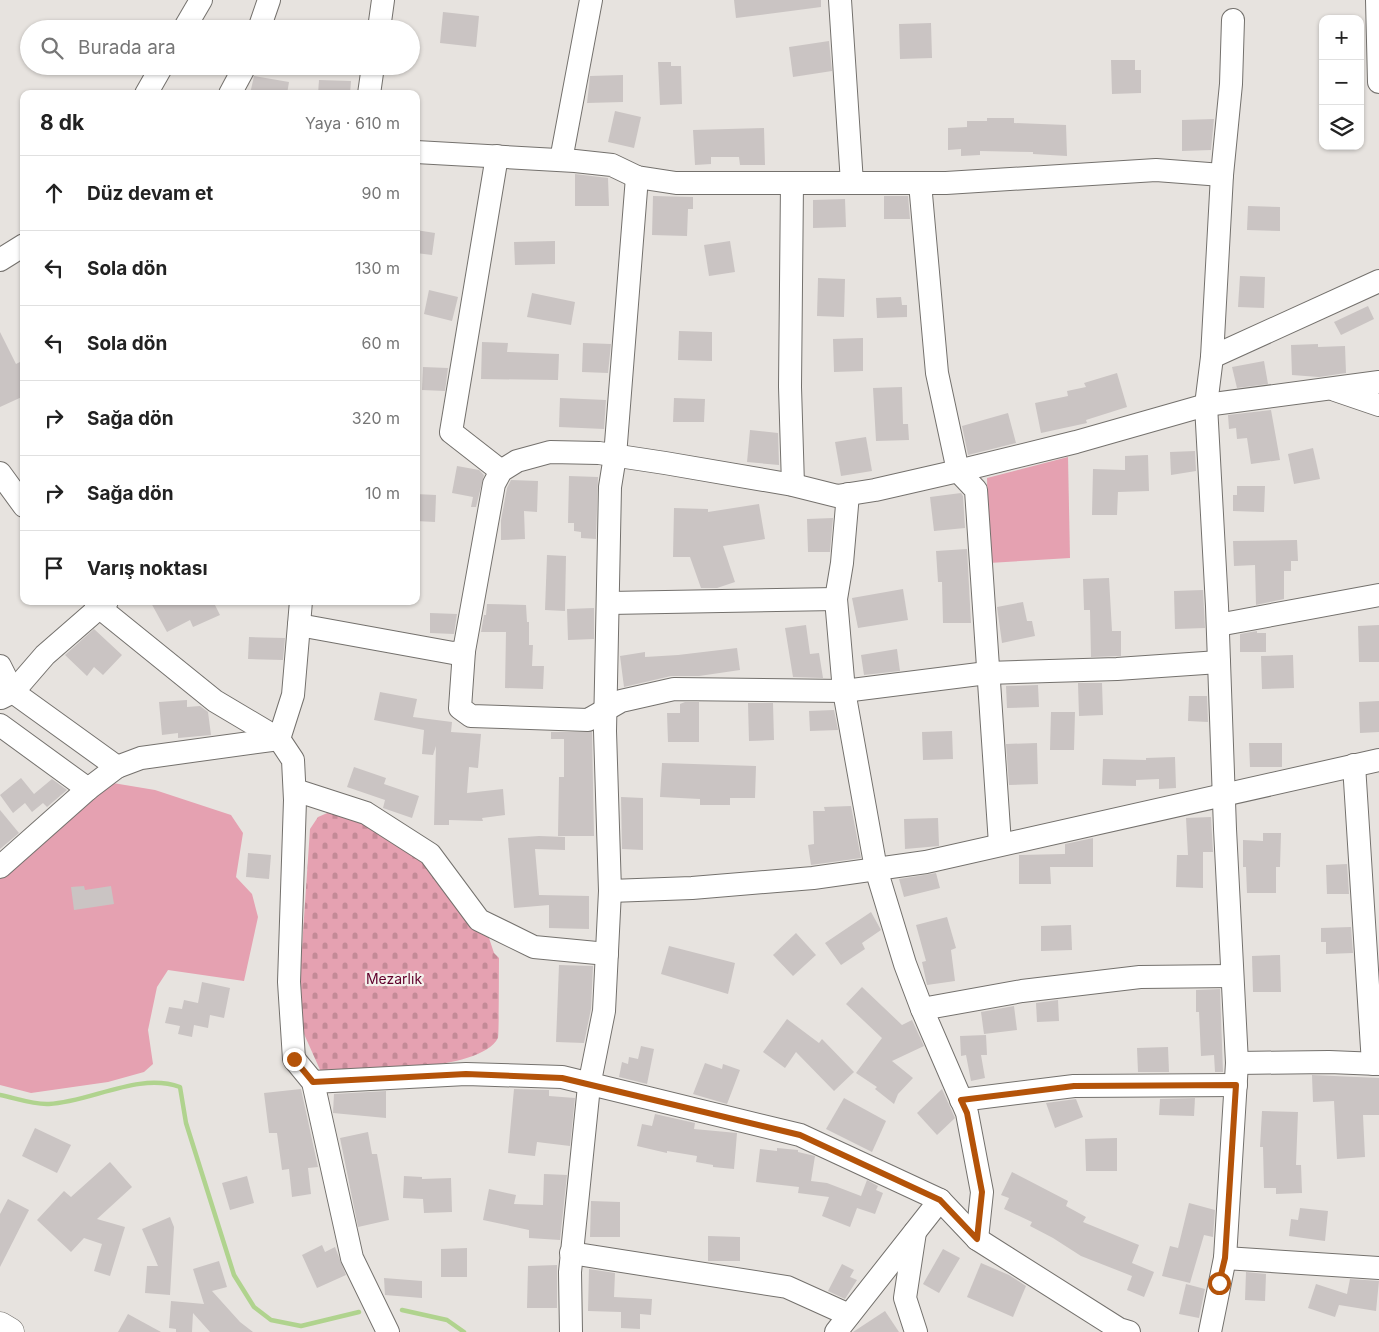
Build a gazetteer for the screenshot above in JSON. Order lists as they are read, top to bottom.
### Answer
{
  "parks": ["Mezarlık"],
  "page": {
    "map_buttons": ["+", "−"],
    "search": "Burada ara",
    "heading": ["8 dk", "Yaya · 610 m"],
    "list": [
      ["Düz devam et", "90 m"],
      ["Sola dön", "130 m"],
      ["Sola dön", "60 m"],
      ["Sağa dön", "320 m"],
      ["Sağa dön", "10 m"],
      "Varış noktası"
    ]
  }
}
